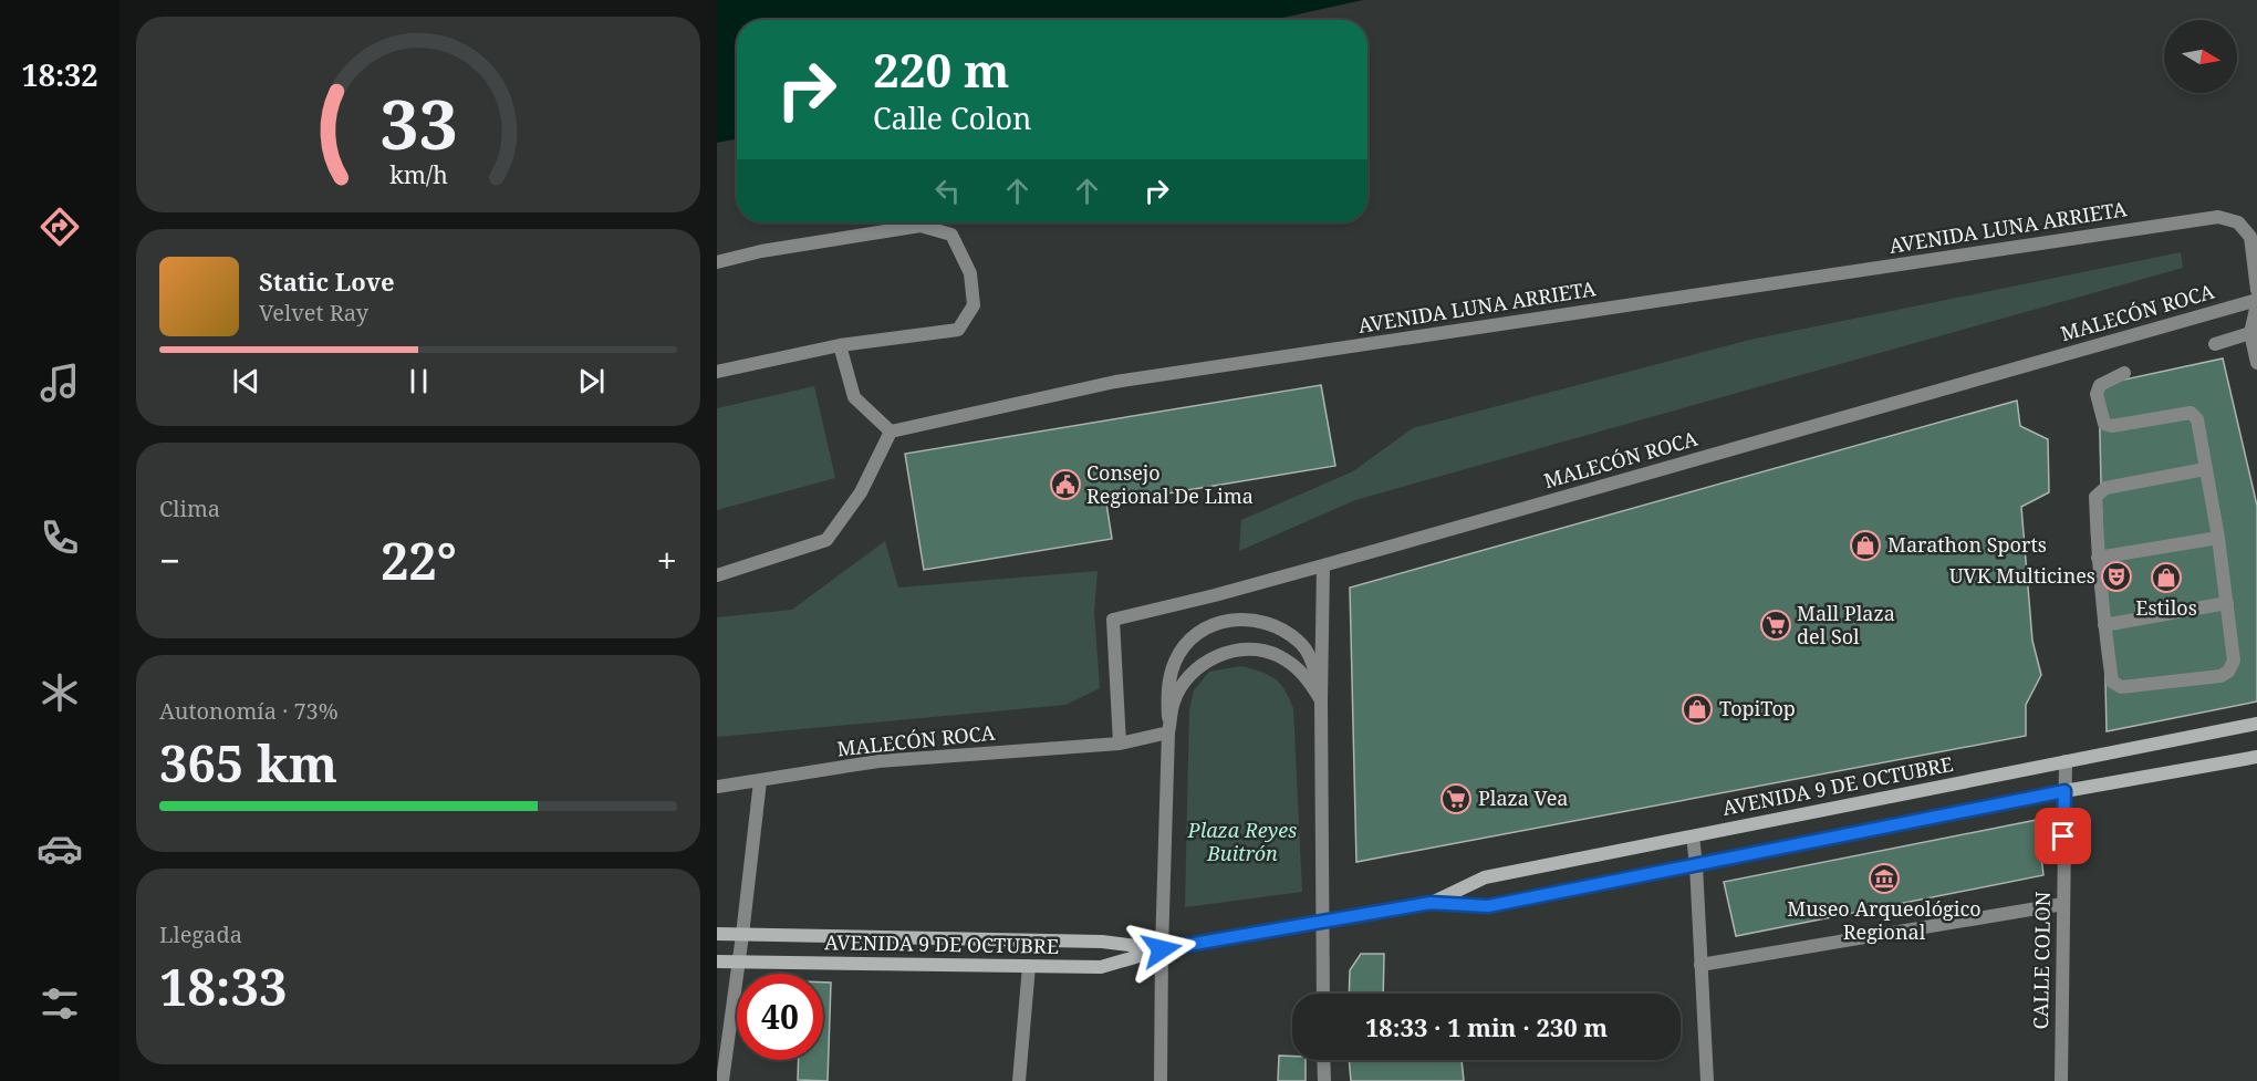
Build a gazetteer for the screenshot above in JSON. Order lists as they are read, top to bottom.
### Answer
{
  "streets": {
    "street": [
      "AVENIDA LUNA ARRIETA",
      "MALECÓN ROCA",
      "AVENIDA 9 DE OCTUBRE",
      "CALLE COLON"
    ]
  },
  "crossings": [
    ["AVENIDA 9 DE OCTUBRE", "CALLE COLON"]
  ],
  "parks": ["Plaza Reyes Buitrón"],
  "places": {
    "public building": ["Consejo Regional De Lima"],
    "shop": ["Marathon Sports", "Estilos", "TopiTop"],
    "theatre": ["UVK Multicines"],
    "supermarket": ["Mall Plaza del Sol", "Plaza Vea"],
    "museum": ["Museo Arqueológico Regional"]
  },
  "north": "right",
  "page": {
    "tabs": "18:32",
    "turn": ["220 m", "Calle Colon"],
    "song": ["Static Love", "Velvet Ray"],
    "tile": [
      "Clima",
      ["Autonomía · 73%", "365 km"],
      ["Llegada", "18:33"]
    ],
    "heat": ["−", "22°", "+"],
    "limit": "40",
    "trip": "18:33 · 1 min · 230 m",
    "gauge": ["33", "km/h"]
  }
}
